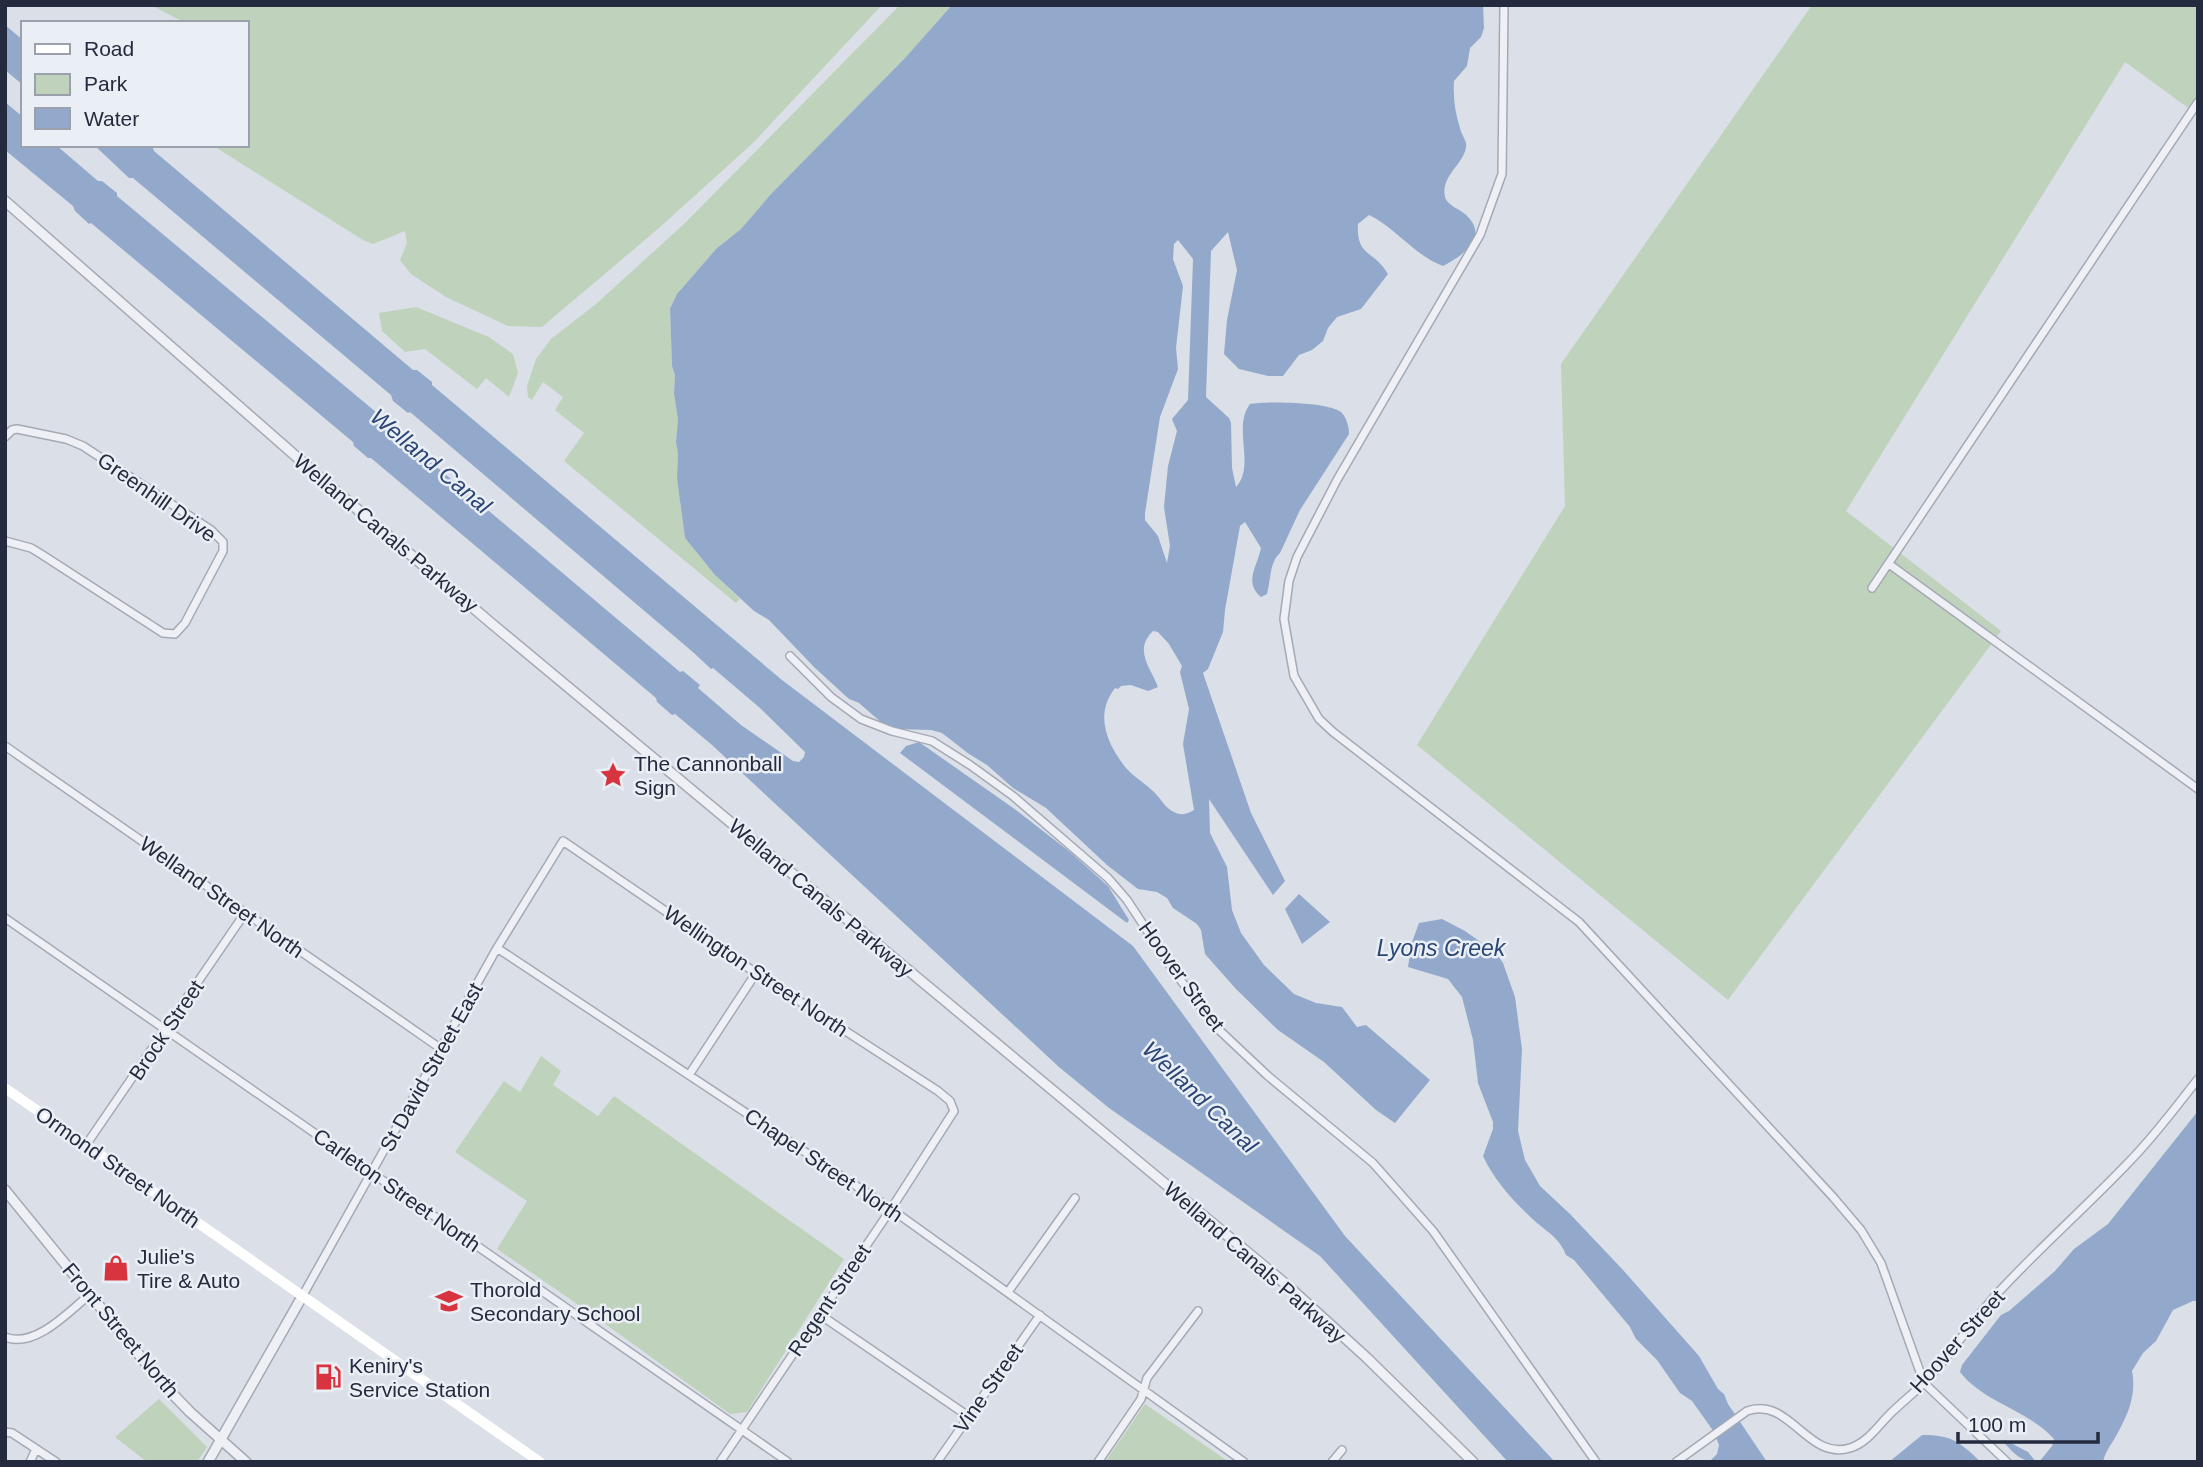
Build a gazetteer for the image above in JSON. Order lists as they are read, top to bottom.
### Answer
{
  "streets": {
    "main road": ["Ormond Street North"],
    "street": [
      "Greenhill Drive",
      "Welland Canals Parkway",
      "Welland Street North",
      "Wellington Street North",
      "Hoover Street",
      "Brock Street",
      "St David Street East",
      "Chapel Street North",
      "Carleton Street North",
      "Regent Street",
      "Front Street North",
      "Vine Street"
    ]
  },
  "crossings": [
    ["Welland Street North", "Brock Street"],
    ["Welland Street North", "St David Street East"],
    ["Wellington Street North", "St David Street East"],
    ["Wellington Street North", "Regent Street"],
    ["Brock Street", "Ormond Street North"],
    ["Brock Street", "Carleton Street North"],
    ["St David Street East", "Chapel Street North"],
    ["St David Street East", "Ormond Street North"],
    ["St David Street East", "Carleton Street North"],
    ["Chapel Street North", "Regent Street"],
    ["Chapel Street North", "Vine Street"],
    ["Carleton Street North", "Regent Street"]
  ],
  "water": ["Welland Canal", "Lyons Creek"],
  "places": {
    "place": ["The Cannonball Sign"],
    "shop": ["Julie's Tire & Auto"],
    "school or university": ["Thorold Secondary School"],
    "fuel station": ["Keniry's Service Station"]
  },
  "legend": ["Road", "Park", "Water"],
  "scale_bar": "100 m"
}
